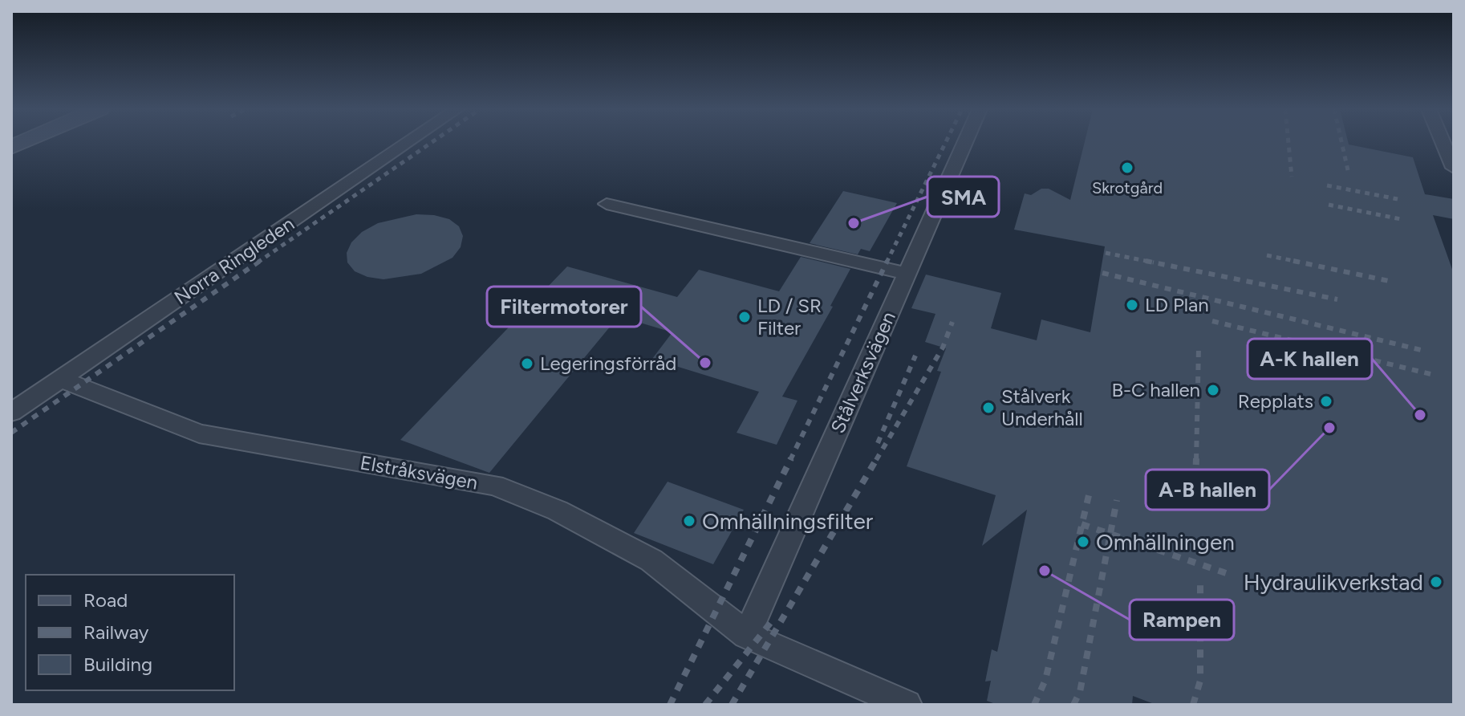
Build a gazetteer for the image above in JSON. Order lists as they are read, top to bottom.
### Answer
{
  "streets": {
    "street": ["Norra Ringleden", "Stålverksvägen", "Elstråksvägen"]
  },
  "crossings": [
    ["Norra Ringleden", "Elstråksvägen"],
    ["Stålverksvägen", "Elstråksvägen"]
  ],
  "places": [
    "Skrotgård",
    "SMA",
    "LD Plan",
    "LD / SR Filter",
    "Filtermotorer",
    "Legeringsförråd",
    "B-C hallen",
    "Repplats",
    "Stålverk Underhåll",
    "A-K hallen",
    "A-B hallen",
    "Omhällningsfilter",
    "Omhällningen",
    "Rampen",
    "Hydraulikverkstad"
  ],
  "legend": ["Road", "Railway", "Building"]
}
